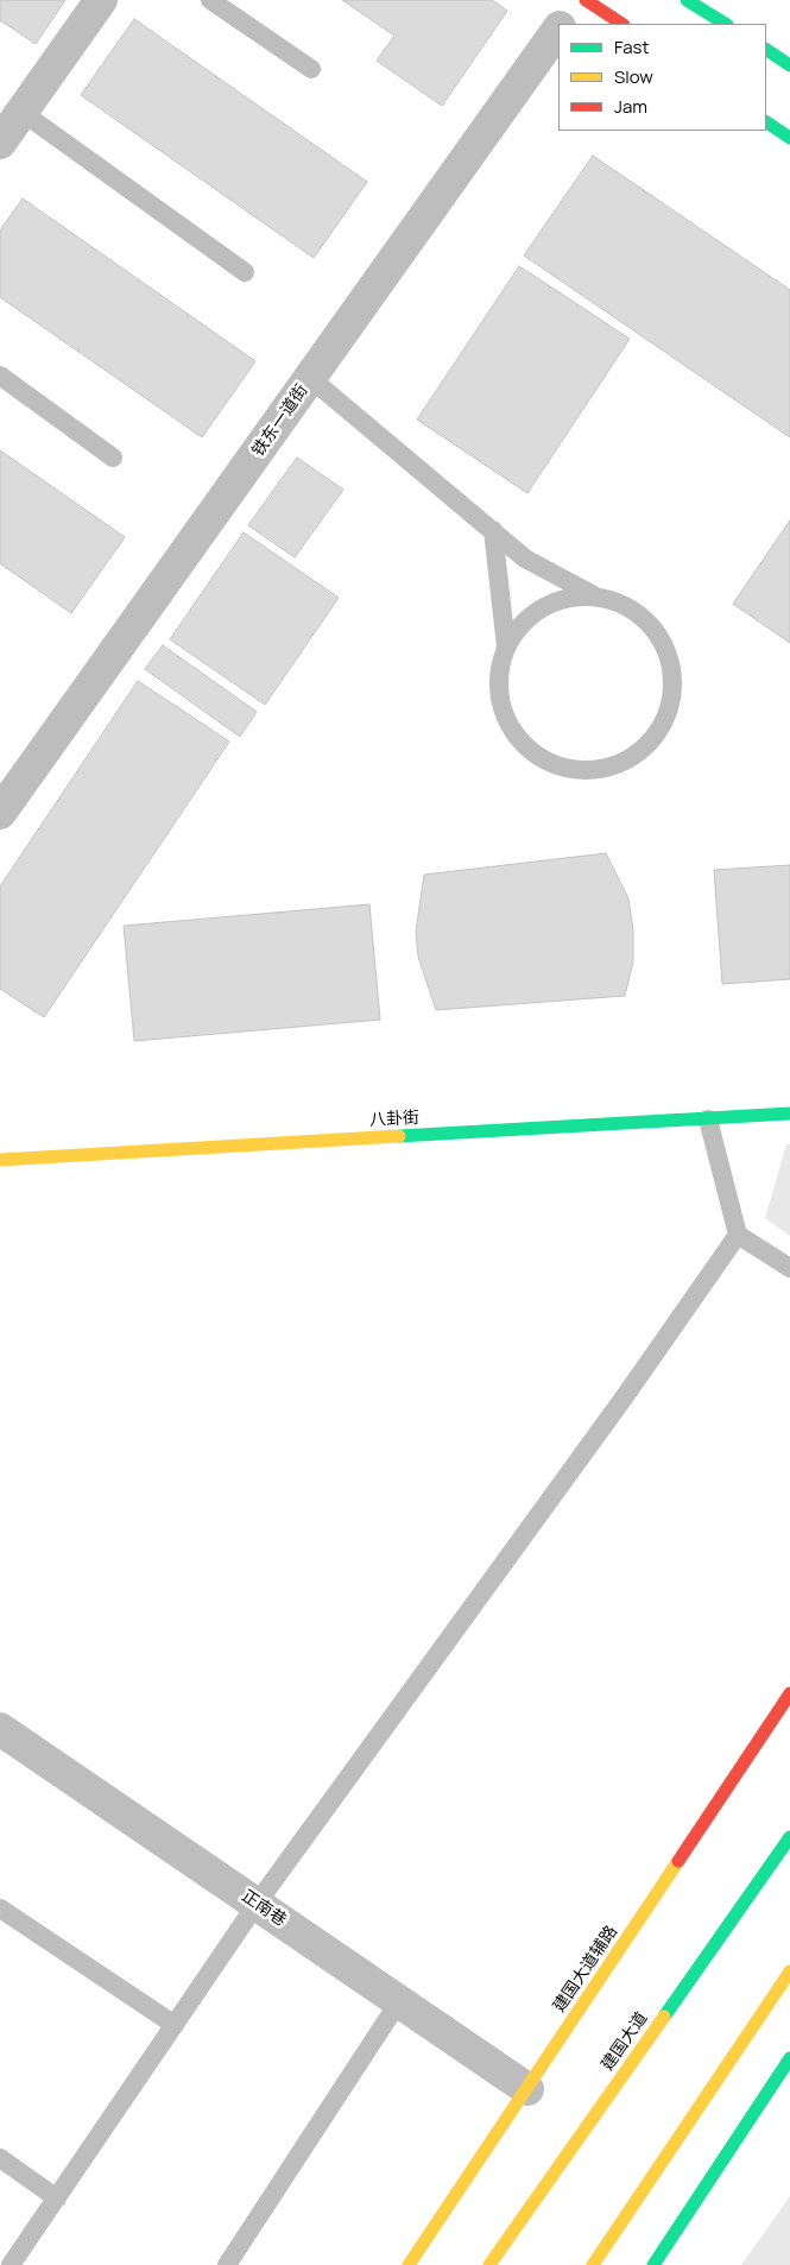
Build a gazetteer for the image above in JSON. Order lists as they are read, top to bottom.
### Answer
{
  "streets": {
    "main road": ["八卦街", "建国大道辅路", "建国大道"],
    "street": ["铁东一道街", "正南巷"]
  },
  "crossings": [
    ["正南巷", "建国大道辅路"]
  ],
  "legend": ["Fast", "Slow", "Jam"]
}
